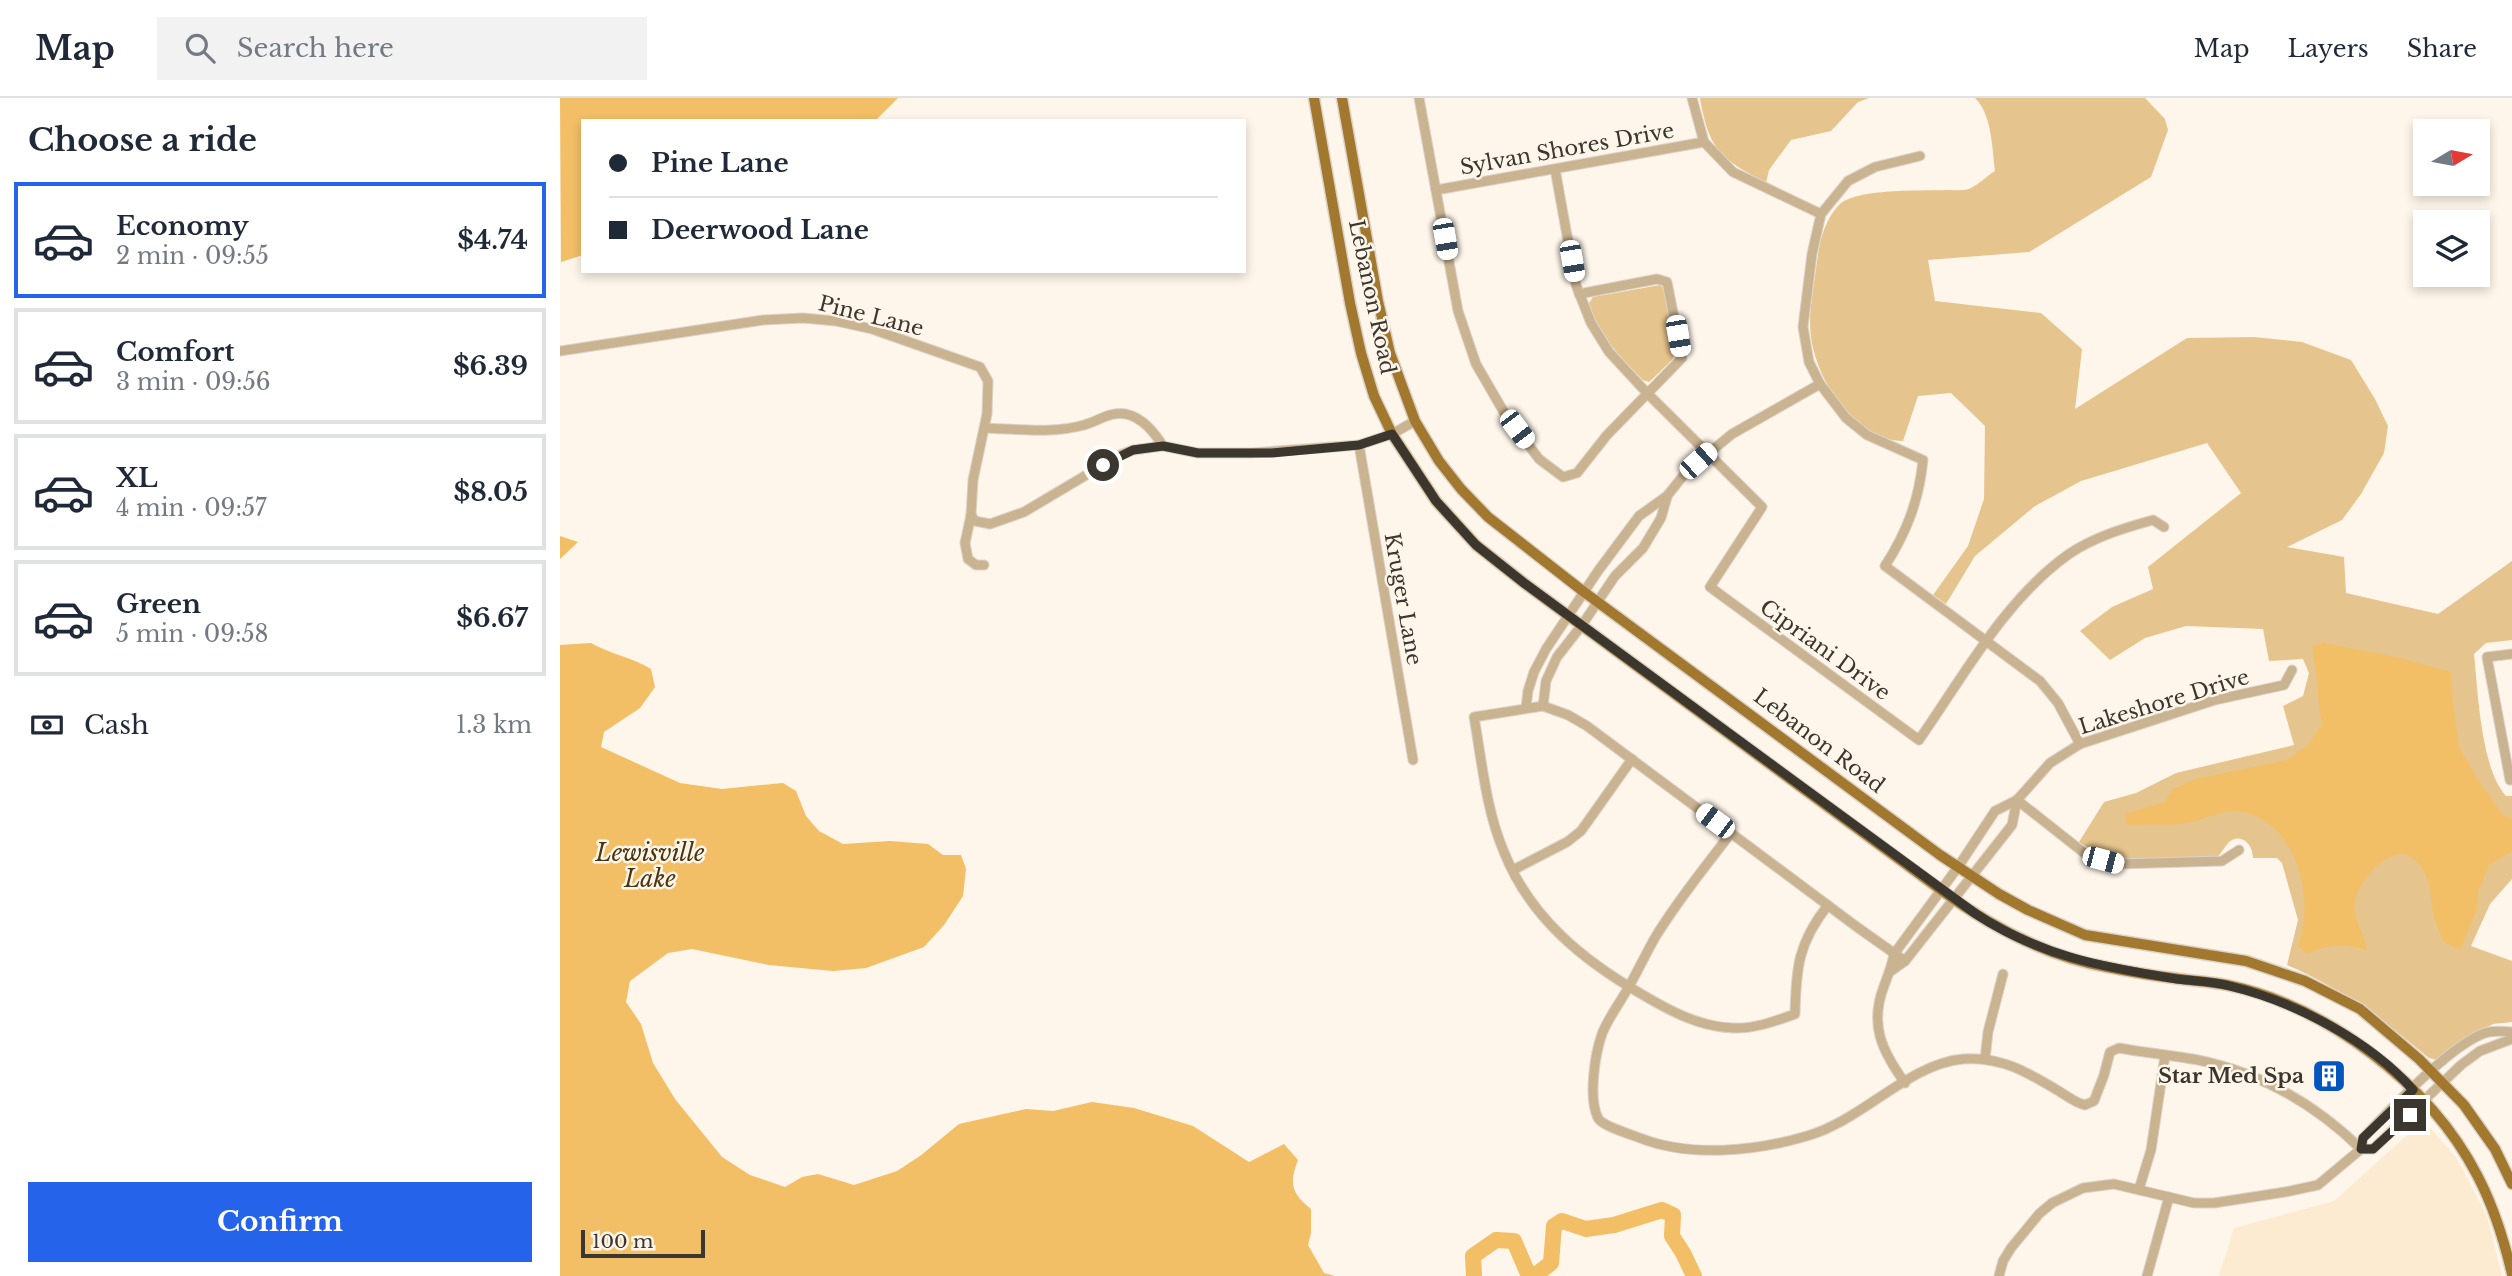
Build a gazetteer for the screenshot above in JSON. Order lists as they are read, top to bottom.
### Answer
{
  "streets": {
    "main road": ["Lebanon Road"],
    "street": [
      "Sylvan Shores Drive",
      "Pine Lane",
      "Kruger Lane",
      "Cipriani Drive",
      "Lakeshore Drive"
    ]
  },
  "crossings": [
    ["Lebanon Road", "Lakeshore Drive"]
  ],
  "water": ["Lewisville Lake"],
  "places": {
    "building": ["Star Med Spa"]
  },
  "scale_bar": "100 m",
  "north": "right",
  "page": {
    "header": "Map",
    "search": "Search here",
    "nav": ["Map", "Layers", "Share"],
    "heading": "Choose a ride",
    "banner": ["Pine Lane", "Deerwood Lane"],
    "list": [
      {
        "name": "Economy",
        "note": "2 min · 09:55",
        "value": "$4.74"
      },
      {
        "name": "Comfort",
        "note": "3 min · 09:56",
        "value": "$6.39"
      },
      {
        "name": "XL",
        "note": "4 min · 09:57",
        "value": "$8.05"
      },
      {
        "name": "Green",
        "note": "5 min · 09:58",
        "value": "$6.67"
      }
    ],
    "pay": ["Cash", "1.3 km"],
    "buttons": "Confirm",
    "scale": "100 m"
  }
}
